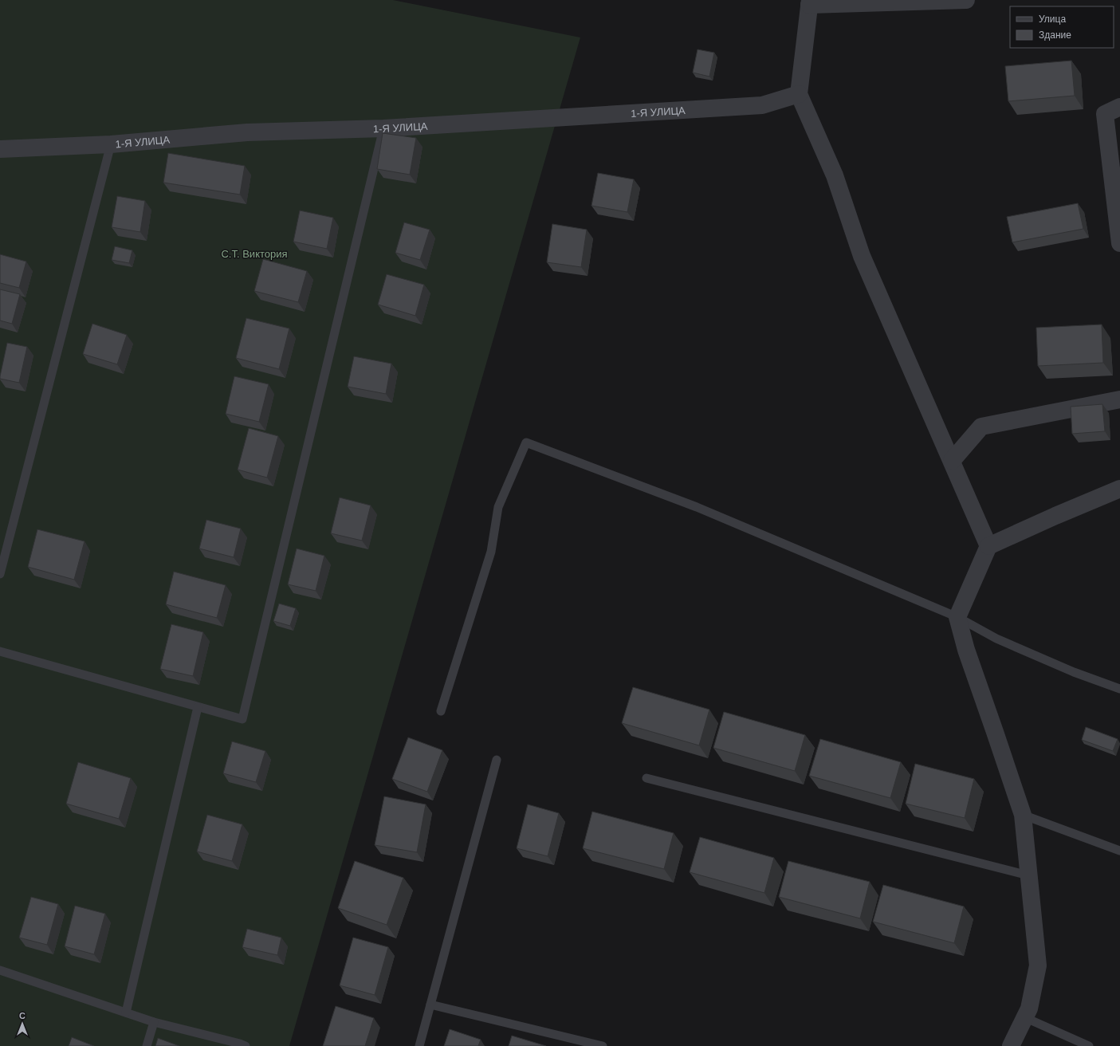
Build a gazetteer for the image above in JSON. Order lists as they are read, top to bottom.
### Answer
{
  "streets": {
    "street": ["1-Я УЛИЦА"]
  },
  "parks": ["С.Т. Виктория"],
  "legend": ["Улица", "Здание"],
  "north": "top"
}
